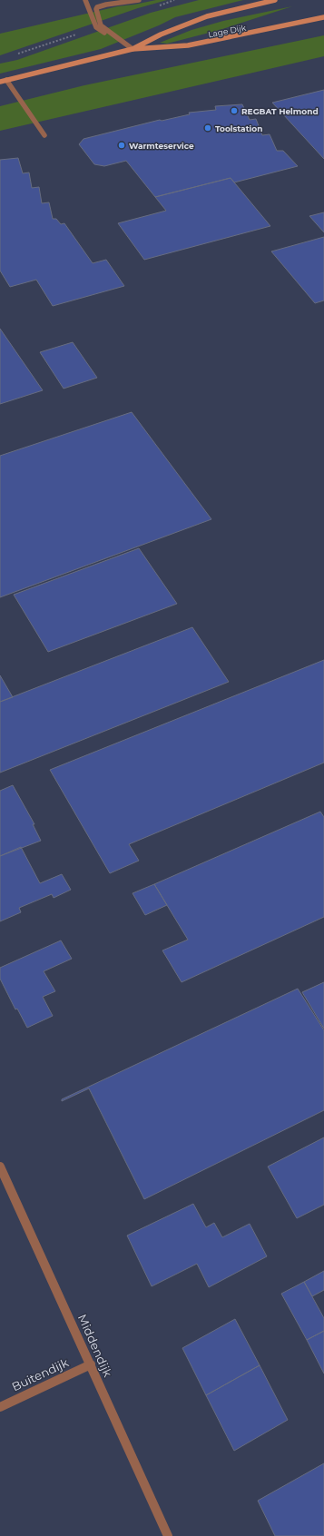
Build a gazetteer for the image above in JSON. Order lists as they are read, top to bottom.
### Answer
{
  "streets": {
    "main road": ["Lage Dijk"],
    "street": ["Middendijk", "Buitendijk"]
  },
  "crossings": [
    ["Middendijk", "Buitendijk"]
  ],
  "places": ["REGBAT Helmond", "Toolstation", "Warmteservice"]
}
